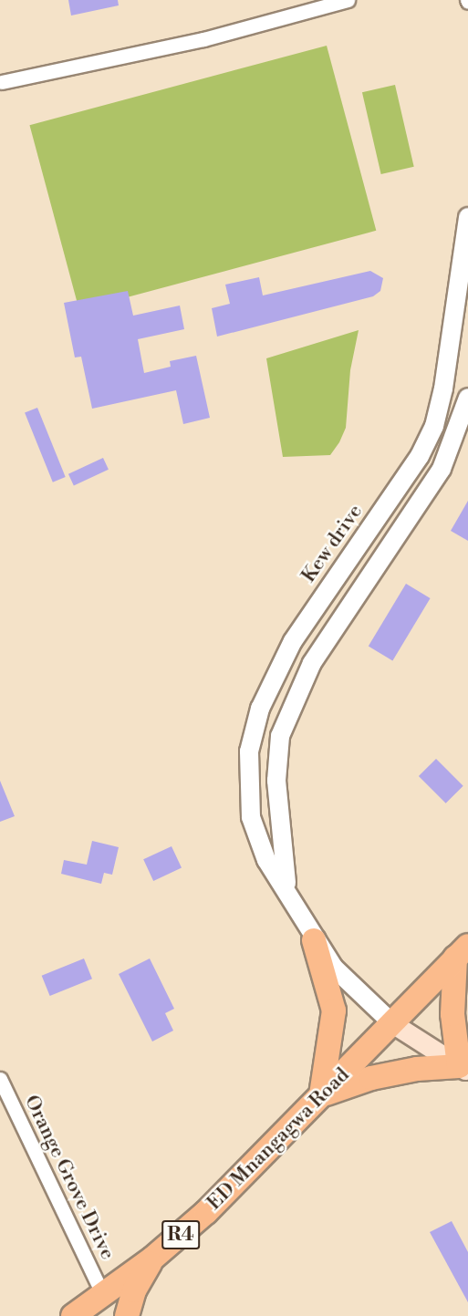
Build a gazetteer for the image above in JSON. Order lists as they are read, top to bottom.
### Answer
{
  "streets": {
    "highway": ["ED Mnangagwa Road", "R4"],
    "street": ["Kew drive", "Orange Grove Drive"]
  },
  "crossings": [
    ["Kew drive", "ED Mnangagwa Road"],
    ["ED Mnangagwa Road", "Orange Grove Drive"]
  ]
}
